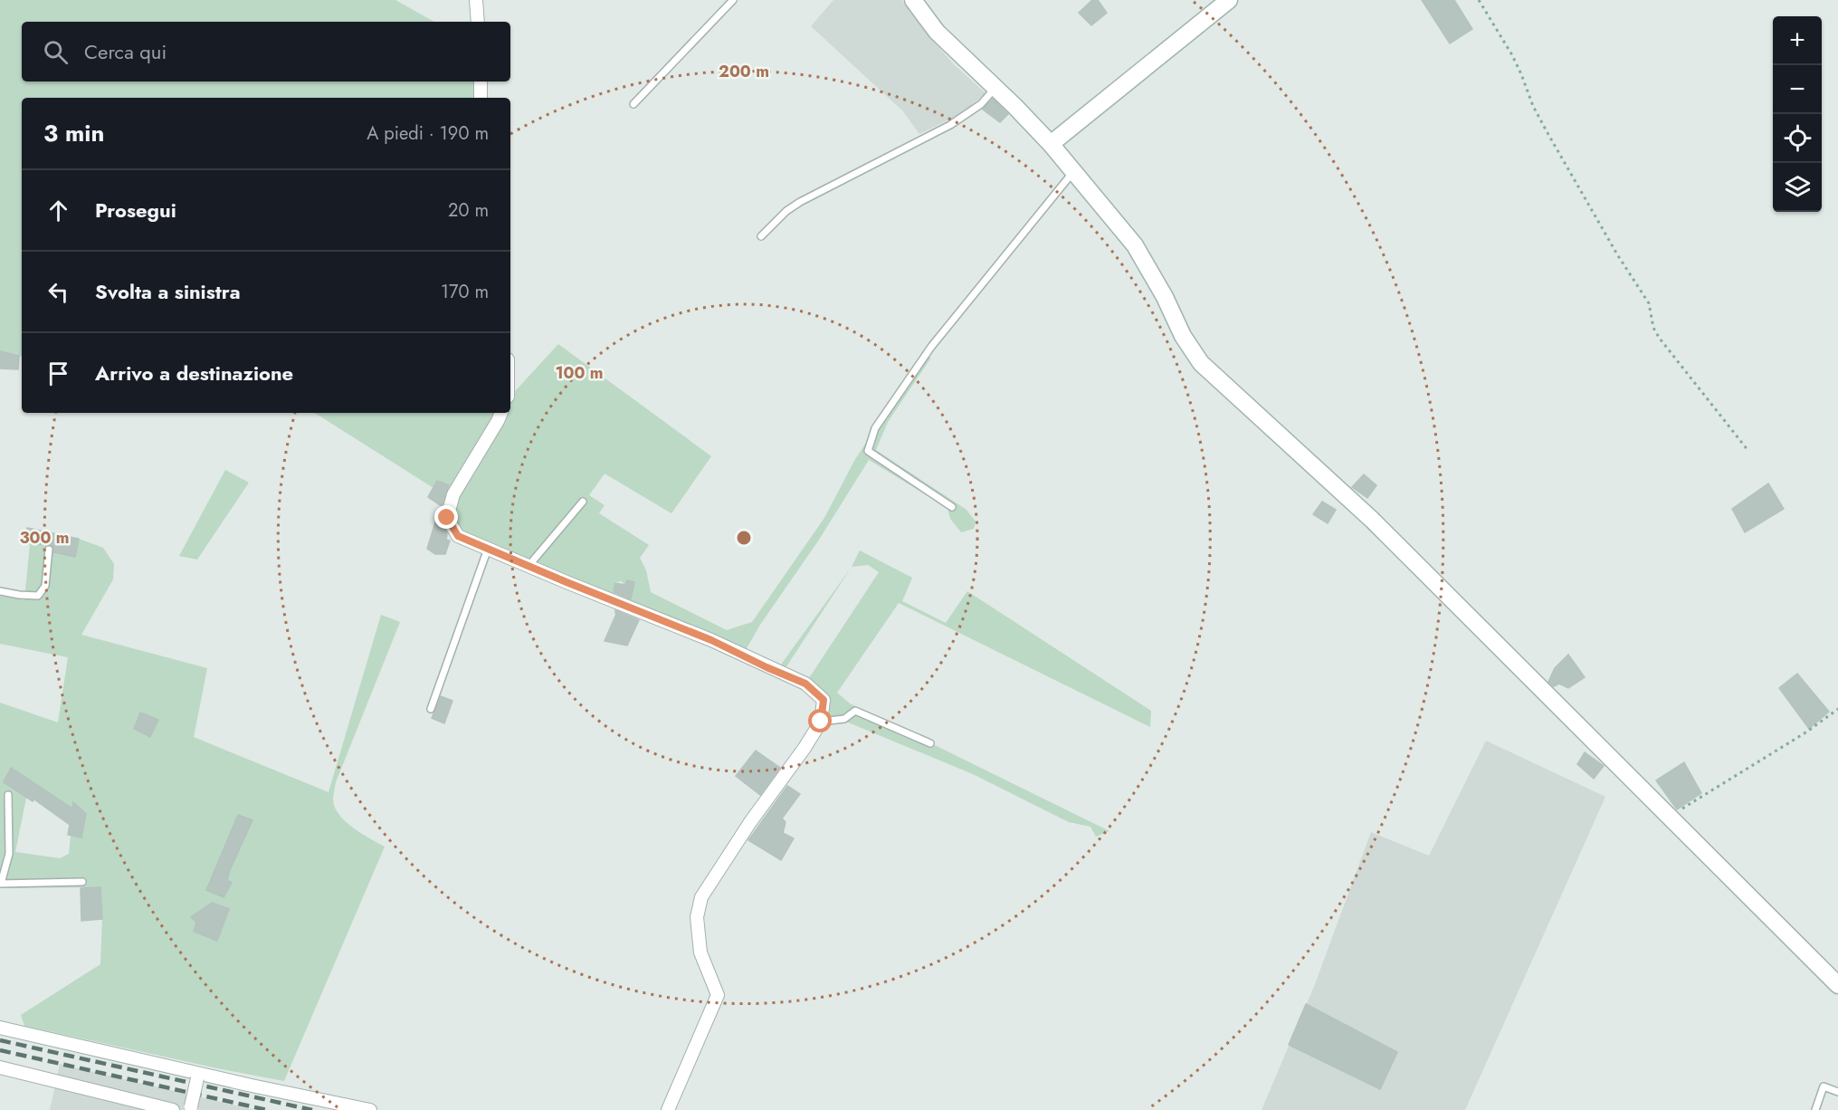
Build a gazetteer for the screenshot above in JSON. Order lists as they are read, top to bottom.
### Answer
{
  "page": {
    "map_buttons": ["+", "−"],
    "search": "Cerca qui",
    "heading": ["3 min", "A piedi · 190 m"],
    "list": [
      ["Prosegui", "20 m"],
      ["Svolta a sinistra", "170 m"],
      "Arrivo a destinazione"
    ]
  },
  "rings": ["200 m", "100 m", "300 m"]
}
